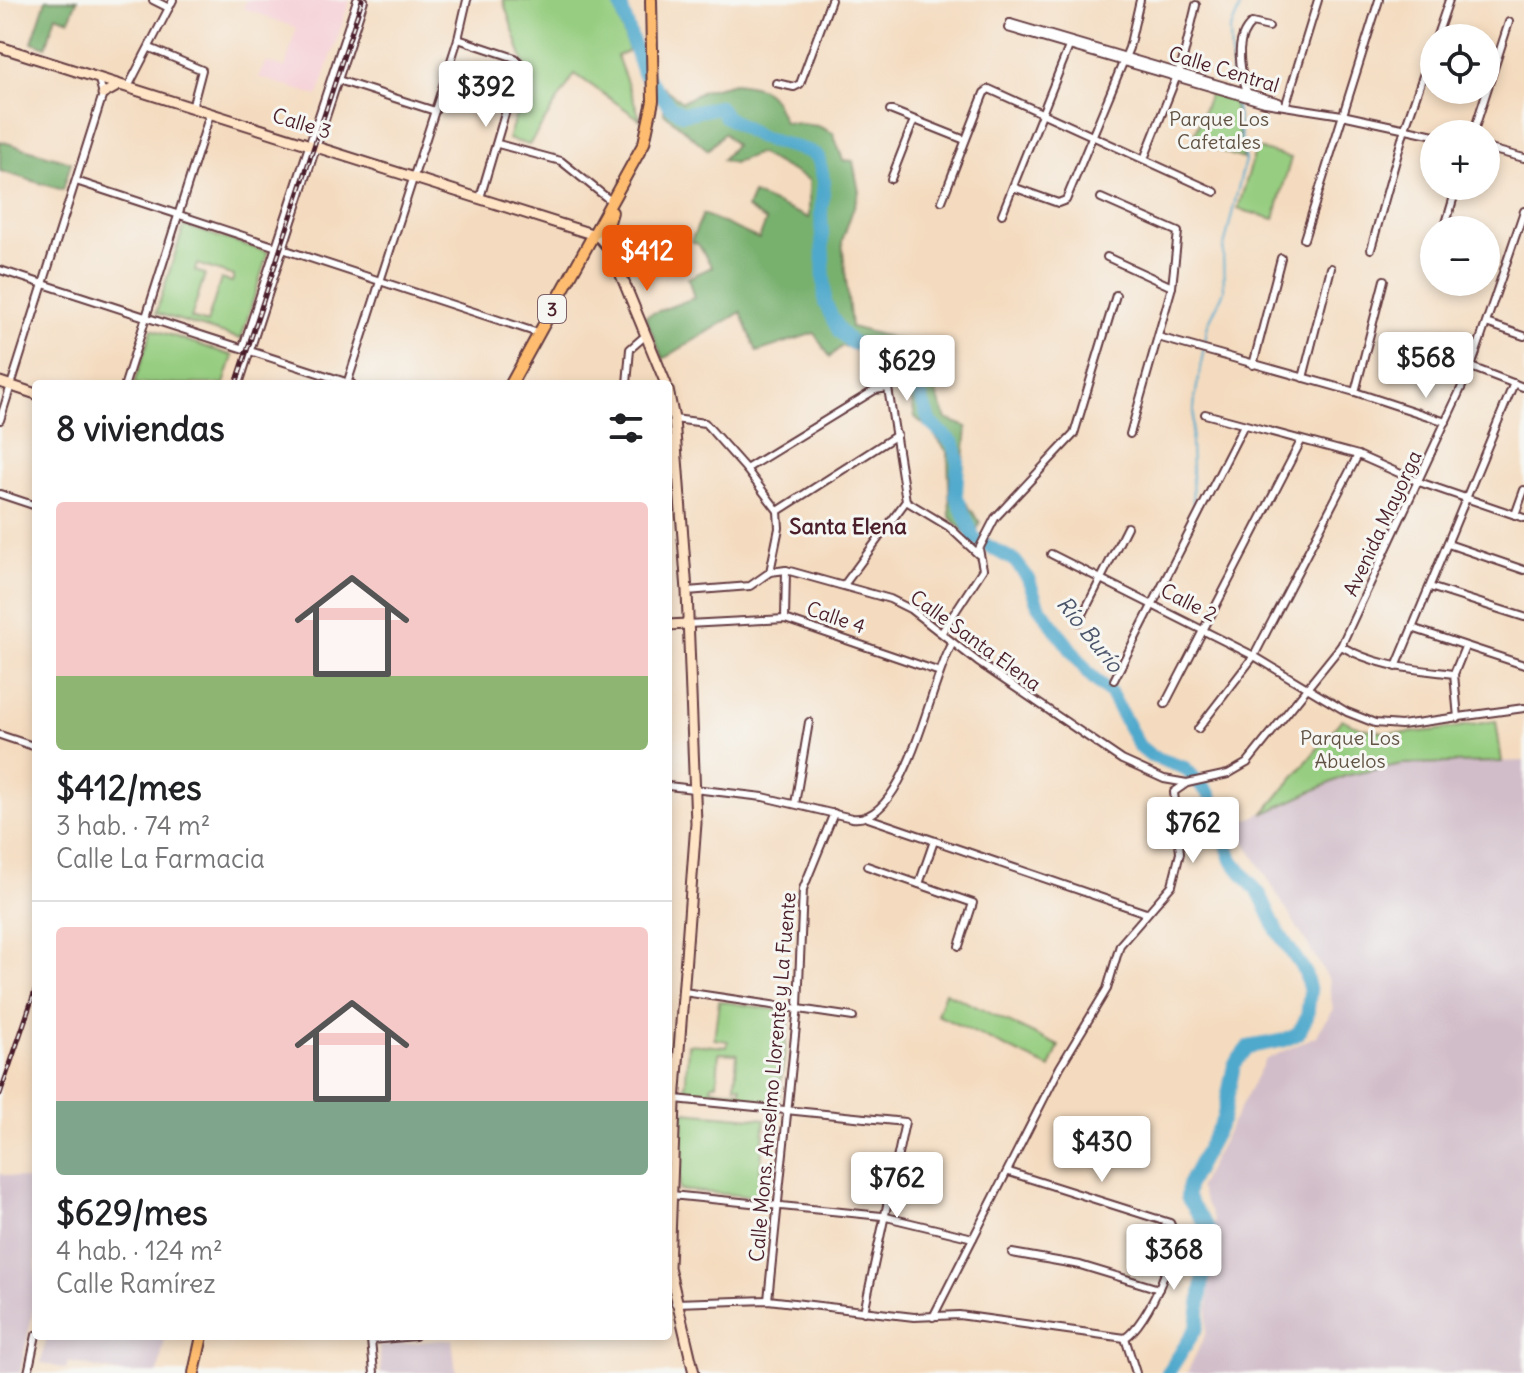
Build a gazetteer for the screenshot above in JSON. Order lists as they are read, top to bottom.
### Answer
{
  "streets": {
    "main road": ["Calle 3", "3", "Calle 4"],
    "street": [
      "Calle Central",
      "Avenida Mayorga",
      "Calle 2",
      "Calle Santa Elena",
      "Calle Mons. Anselmo Llorente y La Fuente"
    ]
  },
  "crossings": [
    ["Calle 3", "3"],
    ["Avenida Mayorga", "Calle 2"],
    ["Avenida Mayorga", "Calle Santa Elena"]
  ],
  "districts": ["Santa Elena"],
  "water": ["Río Burío"],
  "parks": ["Parque Los Cafetales", "Parque Los Abuelos"],
  "page": {
    "map_buttons": ["+", "−"],
    "price": [
      "$392",
      "$412",
      "$568",
      "$629",
      "$762",
      "$430",
      "$762",
      "$368"
    ],
    "heading": "8 viviendas",
    "list": [
      {
        "name": "$412/mes",
        "note": "3 hab. · 74 m² · Calle La Farmacia"
      },
      {
        "name": "$629/mes",
        "note": "4 hab. · 124 m² · Calle Ramírez"
      }
    ]
  }
}
